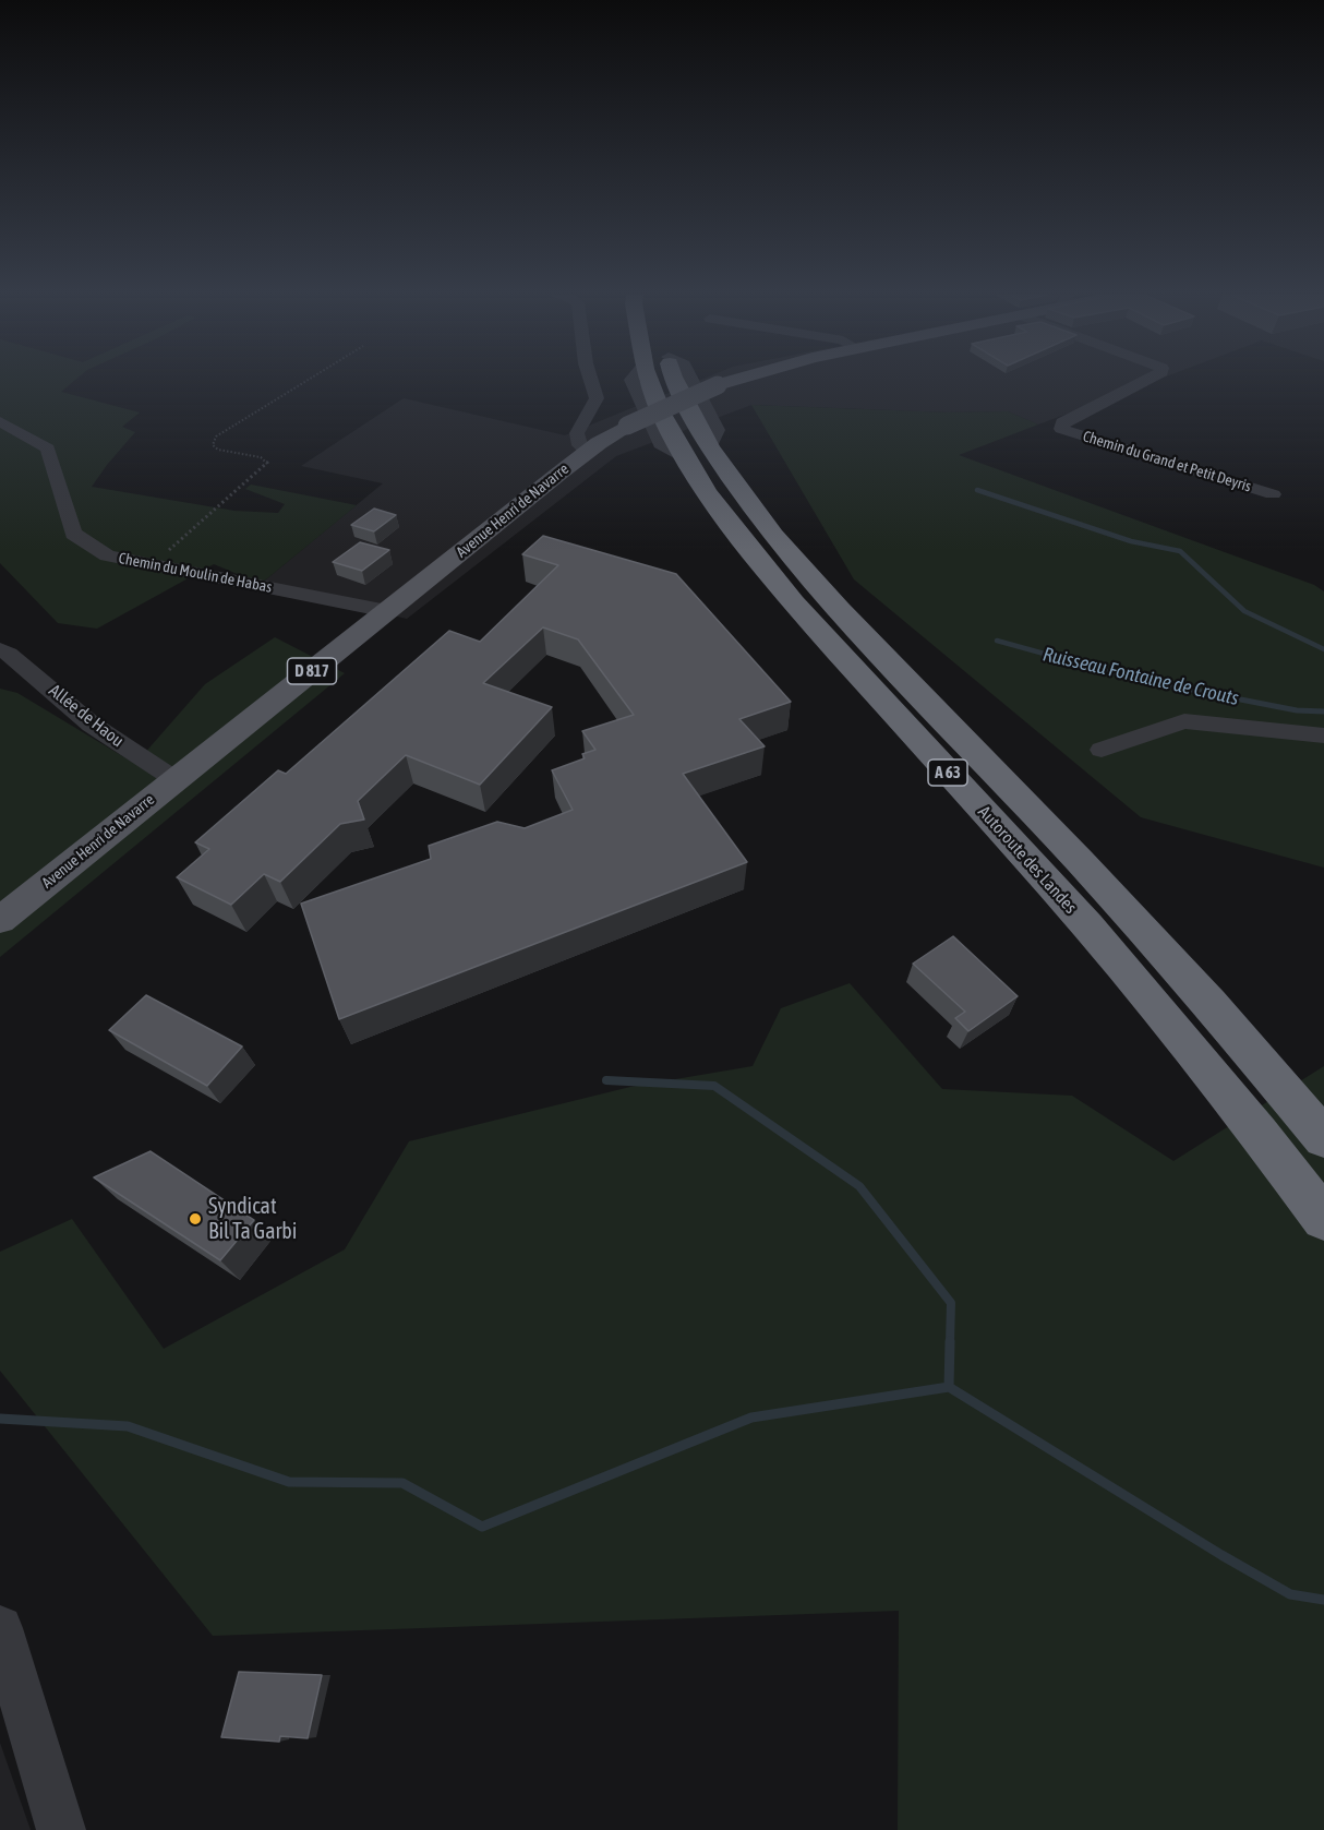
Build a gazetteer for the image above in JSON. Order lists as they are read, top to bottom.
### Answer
{
  "streets": {
    "highway": ["A 63", "Autoroute des Landes"],
    "main road": ["Avenue Henri de Navarre", "D 817"],
    "street": ["Chemin du Grand et Petit Deyris", "Chemin du Moulin de Habas", "Allée de Haou"]
  },
  "crossings": [
    ["Avenue Henri de Navarre", "Chemin du Moulin de Habas"],
    ["Avenue Henri de Navarre", "Allée de Haou"]
  ],
  "water": ["Ruisseau Fontaine de Crouts"],
  "places": ["Syndicat Bil Ta Garbi"]
}
